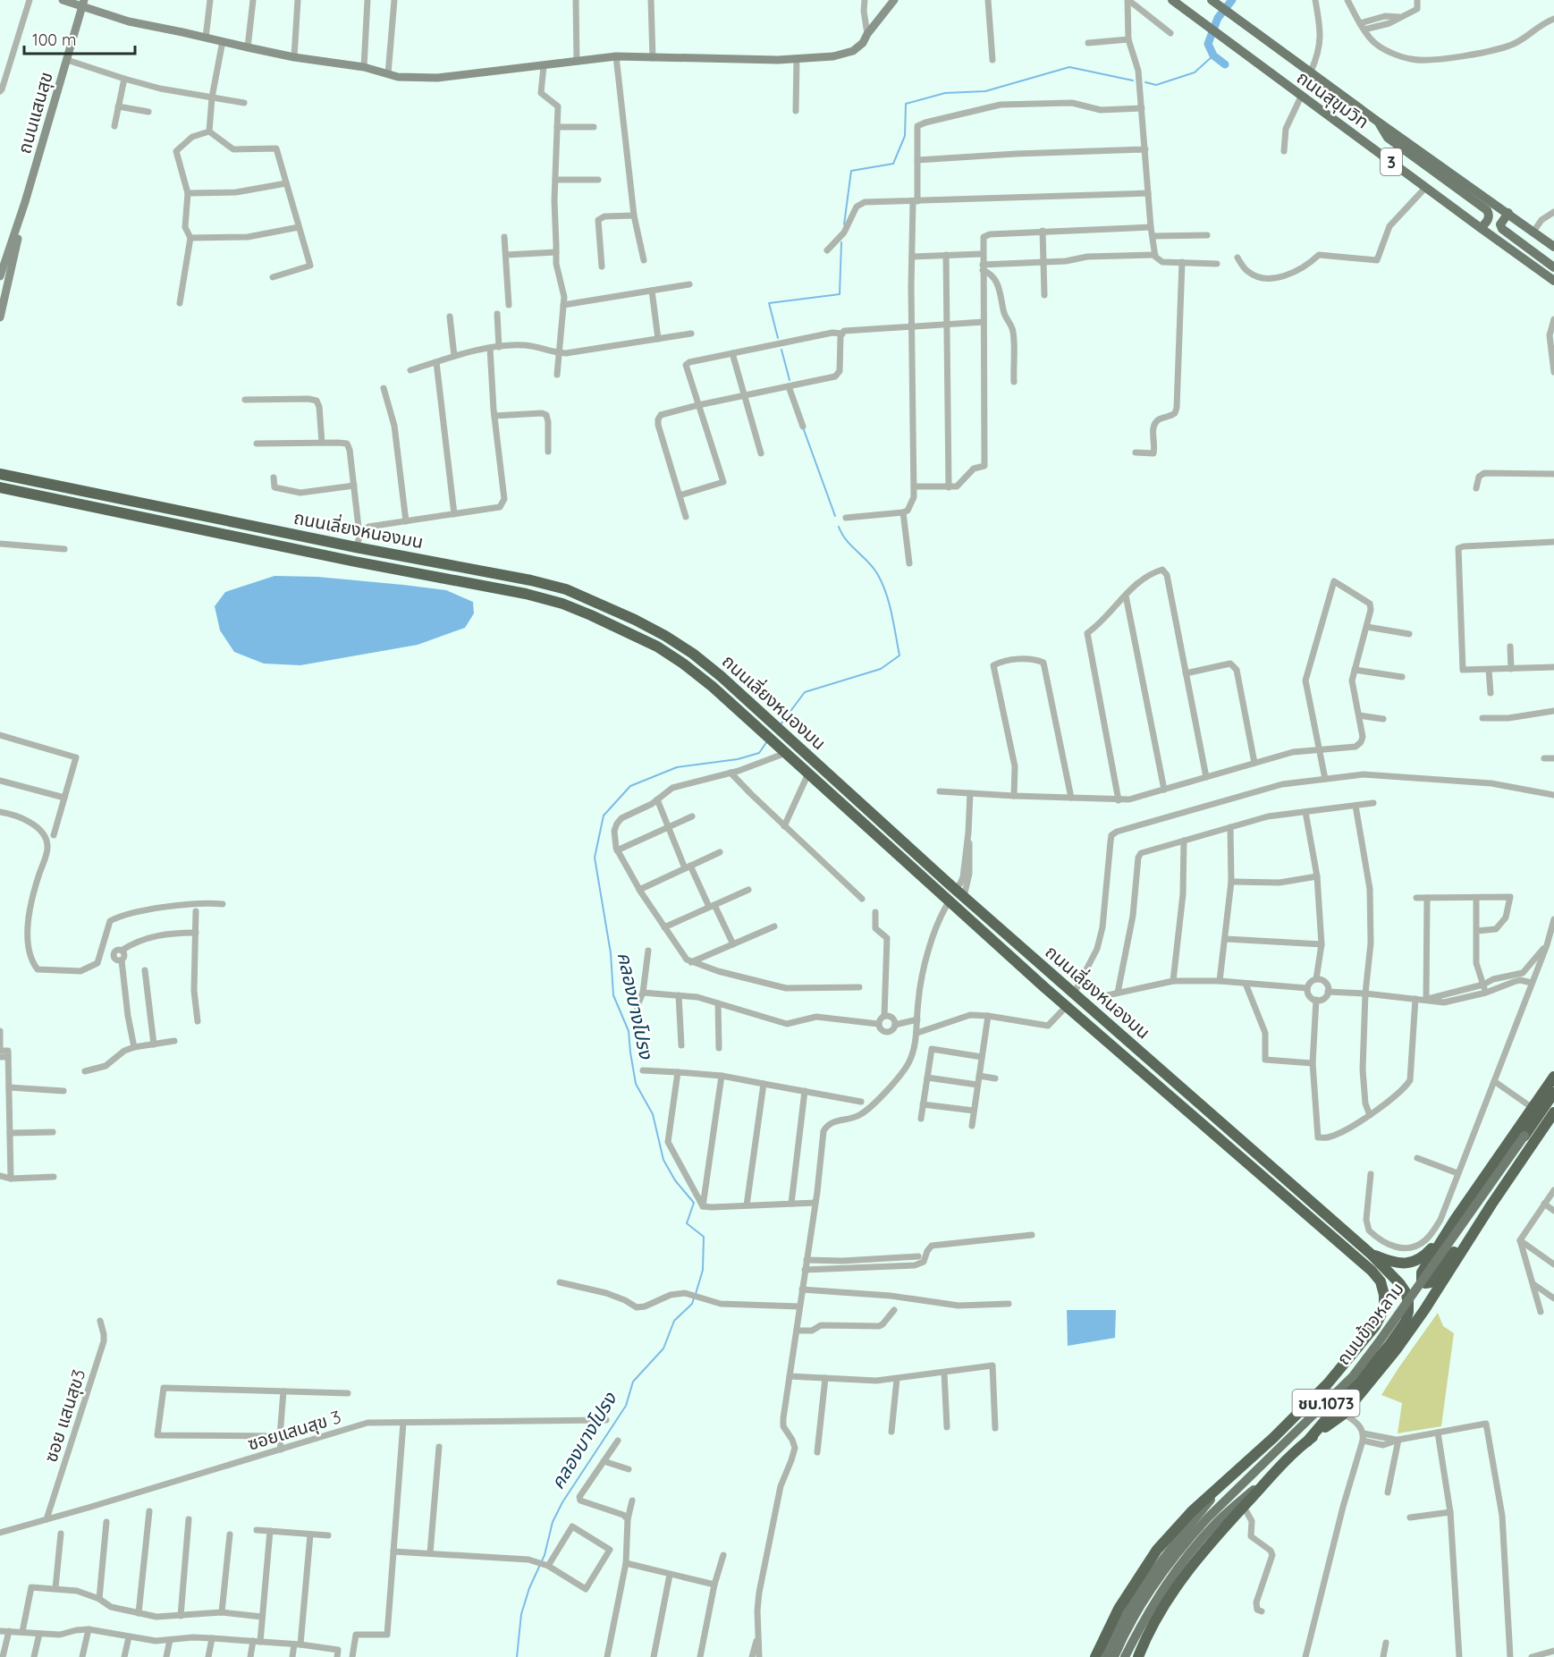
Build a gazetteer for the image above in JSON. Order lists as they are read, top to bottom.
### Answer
{
  "streets": {
    "highway": ["ถนนเลี่ยงหนองมน", "ถนนข้าวหลาม", "ชบ.1073"],
    "main road": ["ถนนสุขุมวิท", "3"],
    "street": ["ถนนแสนสุข", "ซอย แสนสุข3", "ซอยแสนสุข 3"]
  },
  "crossings": [
    ["ถนนเลี่ยงหนองมน", "ถนนข้าวหลาม"],
    ["ซอย แสนสุข3", "ซอยแสนสุข 3"]
  ],
  "water": ["คลองบางโปรง"],
  "scale_bar": "100 m"
}
